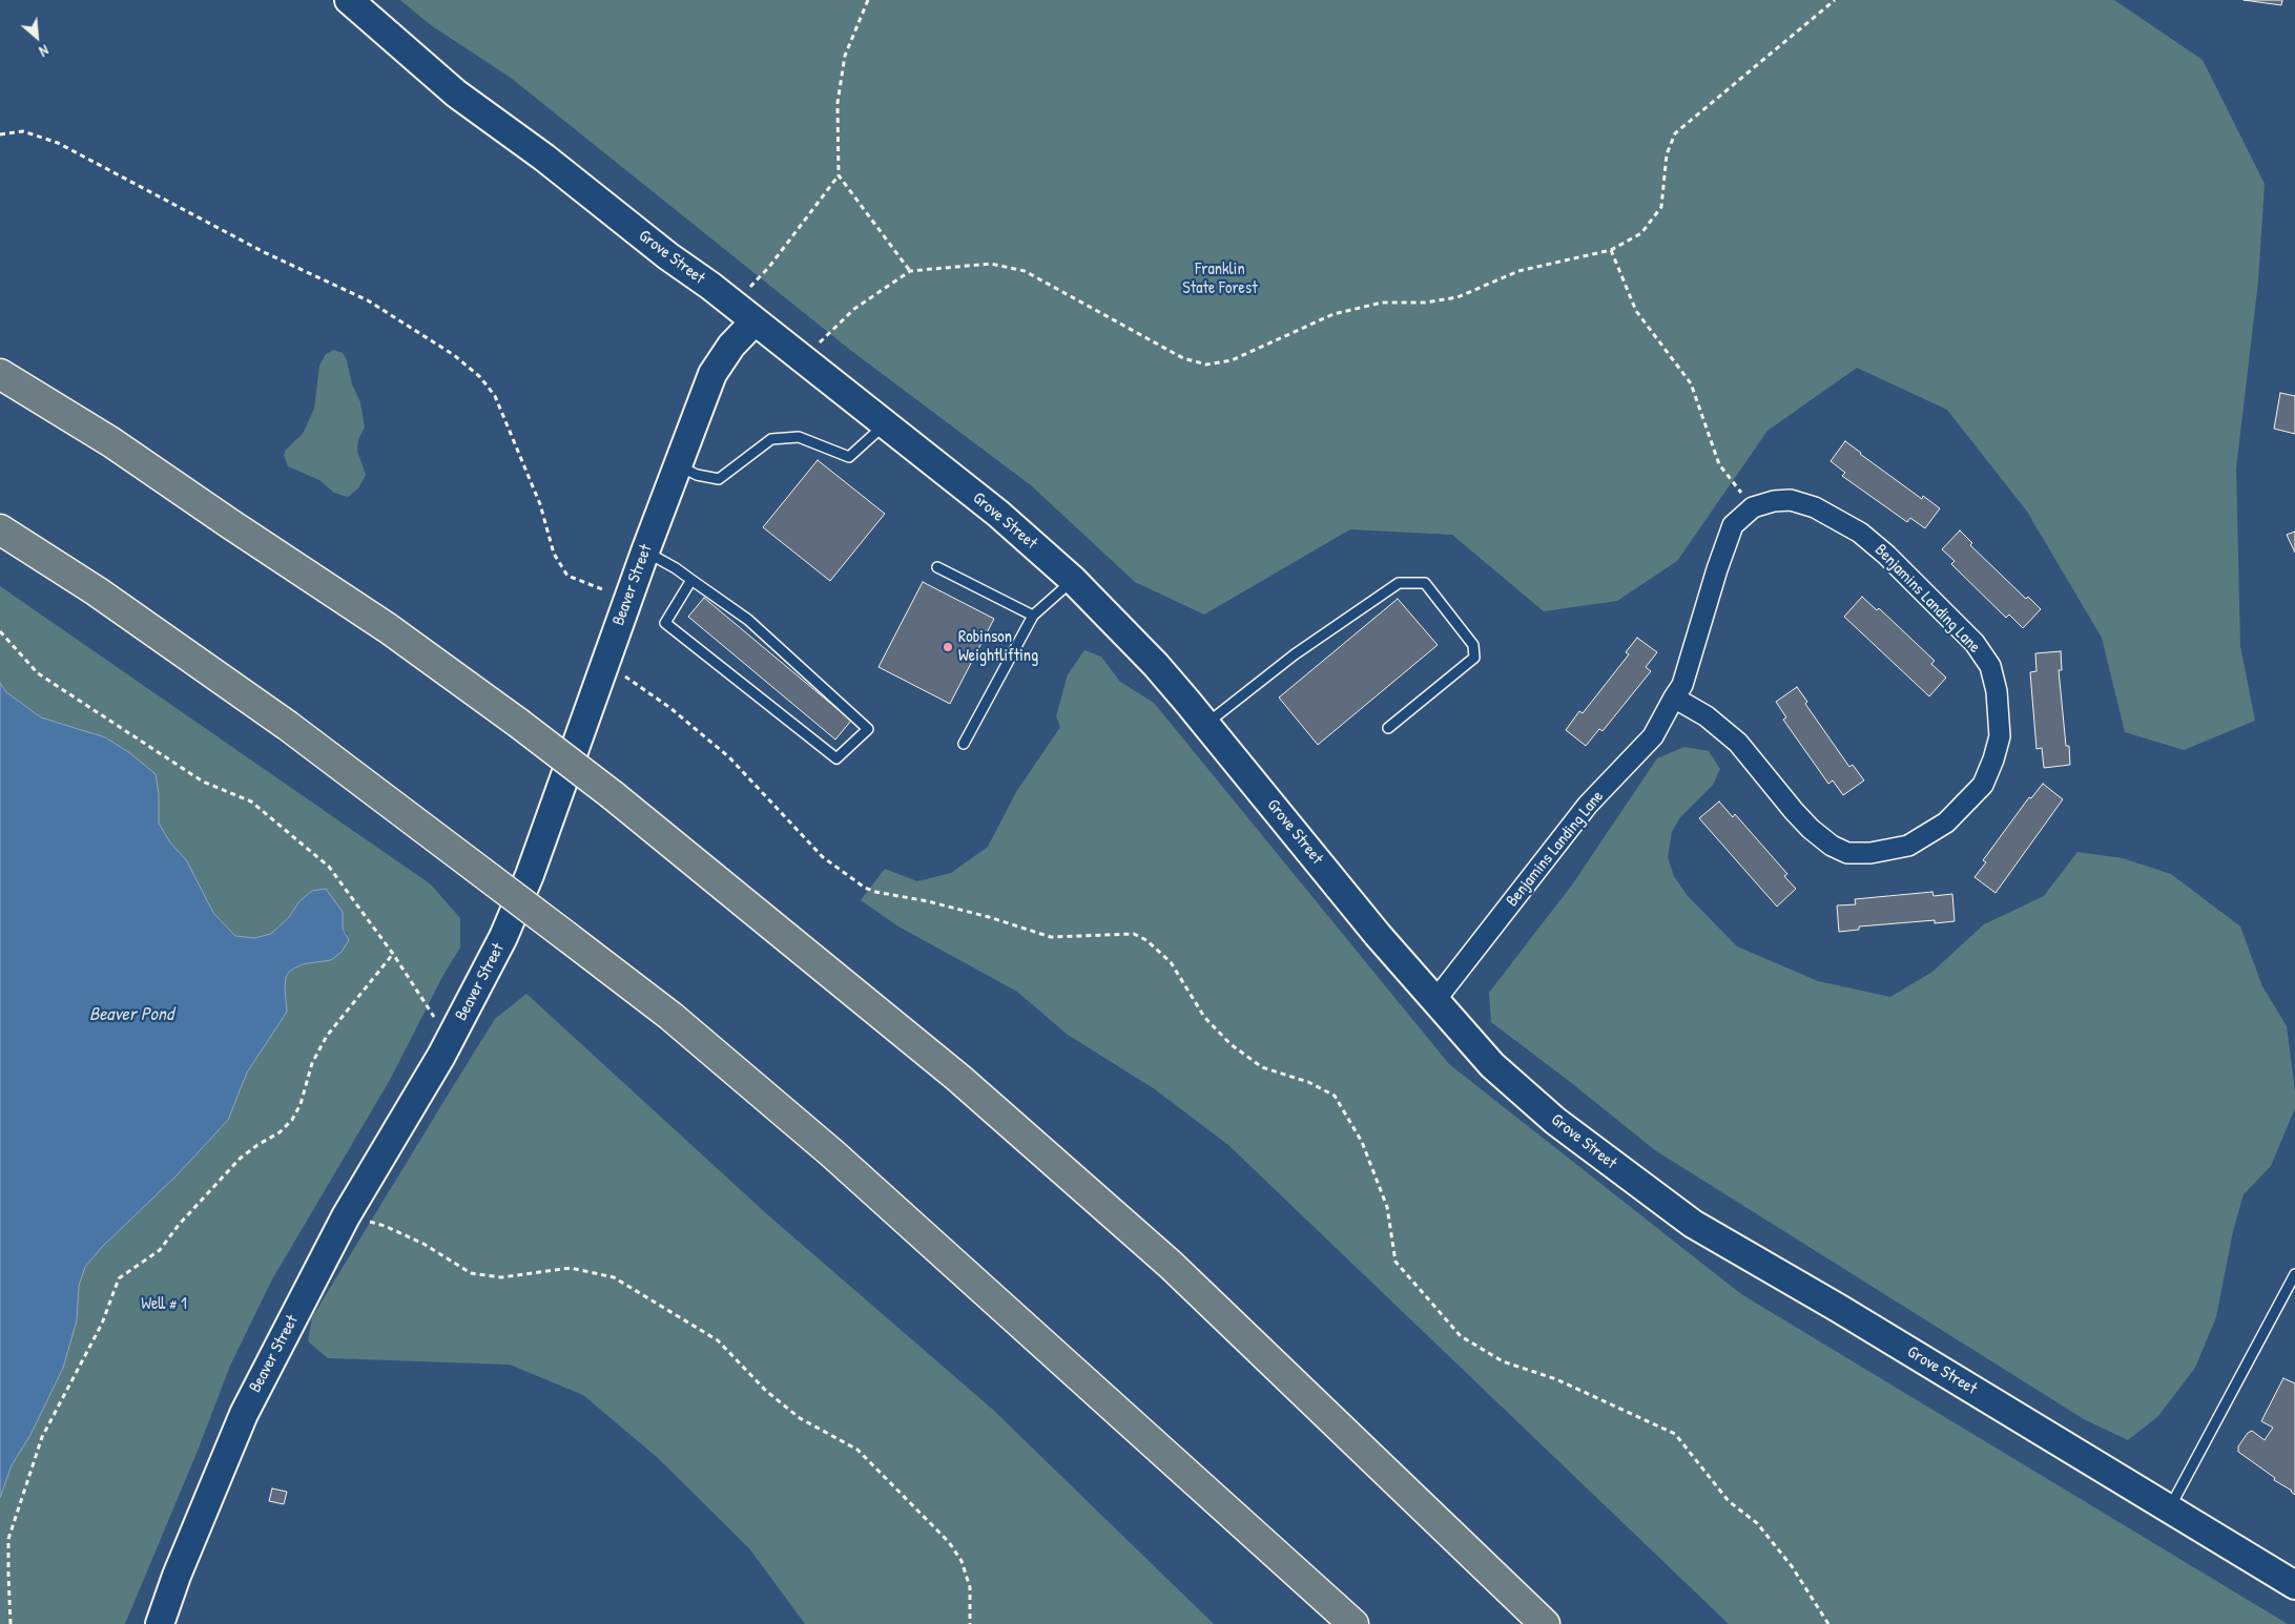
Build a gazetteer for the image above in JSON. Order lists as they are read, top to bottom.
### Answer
{
  "streets": {
    "main road": ["Grove Street", "Beaver Street"],
    "street": ["Benjamins Landing Lane"]
  },
  "crossings": [
    ["Grove Street", "Beaver Street"],
    ["Grove Street", "Benjamins Landing Lane"]
  ],
  "water": ["Beaver Pond"],
  "parks": ["Franklin State Forest", "Well # 1"],
  "places": ["Robinson Weightlifting"],
  "north": "bottom right"
}
